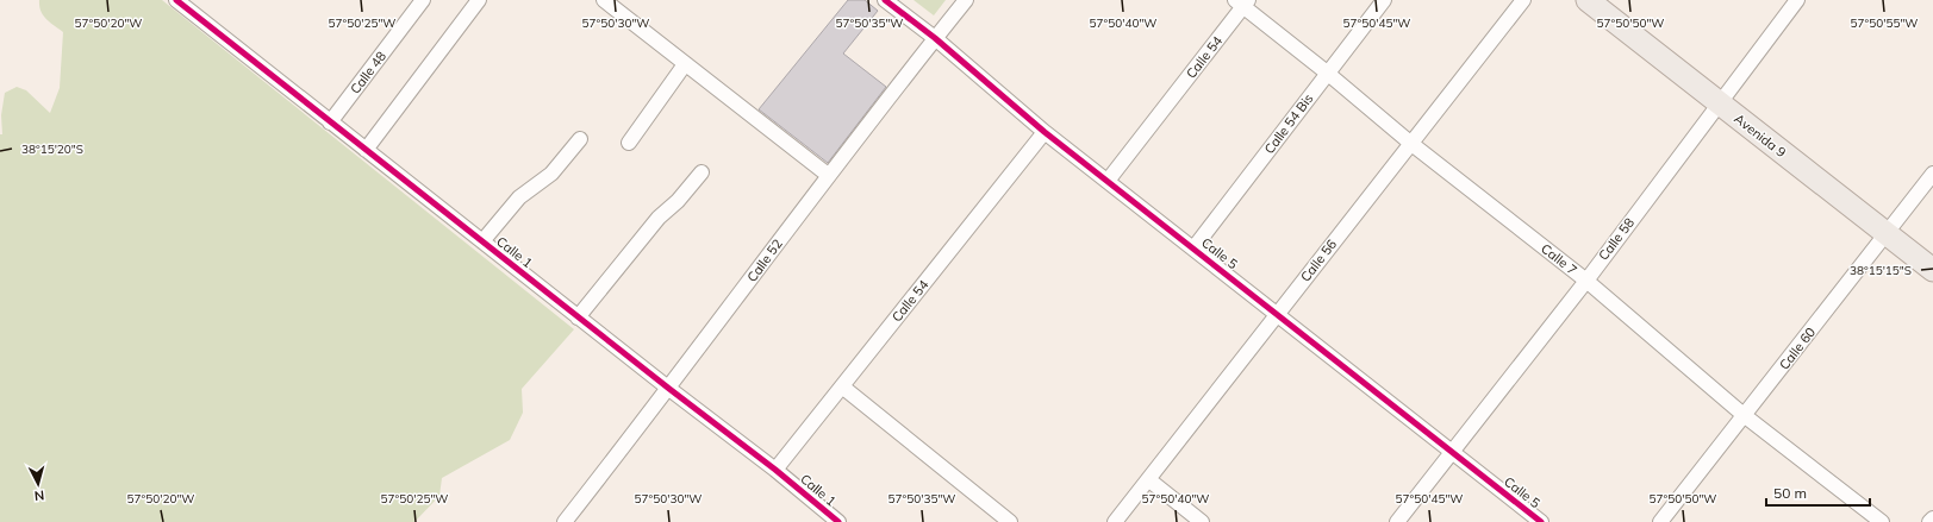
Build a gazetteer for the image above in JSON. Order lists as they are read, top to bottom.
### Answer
{
  "streets": {
    "main road": ["Avenida 9"],
    "street": [
      "Calle 54",
      "Calle 48",
      "Calle 54 Bis",
      "Calle 58",
      "Calle 1",
      "Calle 5",
      "Calle 7",
      "Calle 52",
      "Calle 56",
      "Calle 60"
    ]
  },
  "crossings": [
    ["Calle 54", "Calle 1"],
    ["Calle 54", "Calle 5"],
    ["Calle 54", "Calle 7"],
    ["Calle 48", "Calle 1"],
    ["Calle 54 Bis", "Calle 5"],
    ["Calle 54 Bis", "Calle 7"],
    ["Avenida 9", "Calle 58"],
    ["Avenida 9", "Calle 60"],
    ["Calle 58", "Calle 5"],
    ["Calle 58", "Calle 7"],
    ["Calle 1", "Calle 52"],
    ["Calle 5", "Calle 52"],
    ["Calle 5", "Calle 56"],
    ["Calle 7", "Calle 56"],
    ["Calle 7", "Calle 60"]
  ],
  "scale_bar": "50 m",
  "north": "bottom",
  "coordinates": [
    "57°50'20\"W",
    "57°50'25\"W",
    "57°50'30\"W",
    "57°50'35\"W",
    "57°50'40\"W",
    "57°50'45\"W",
    "57°50'50\"W",
    "57°50'55\"W",
    "38°15'20\"S",
    "38°15'15\"S"
  ]
}
